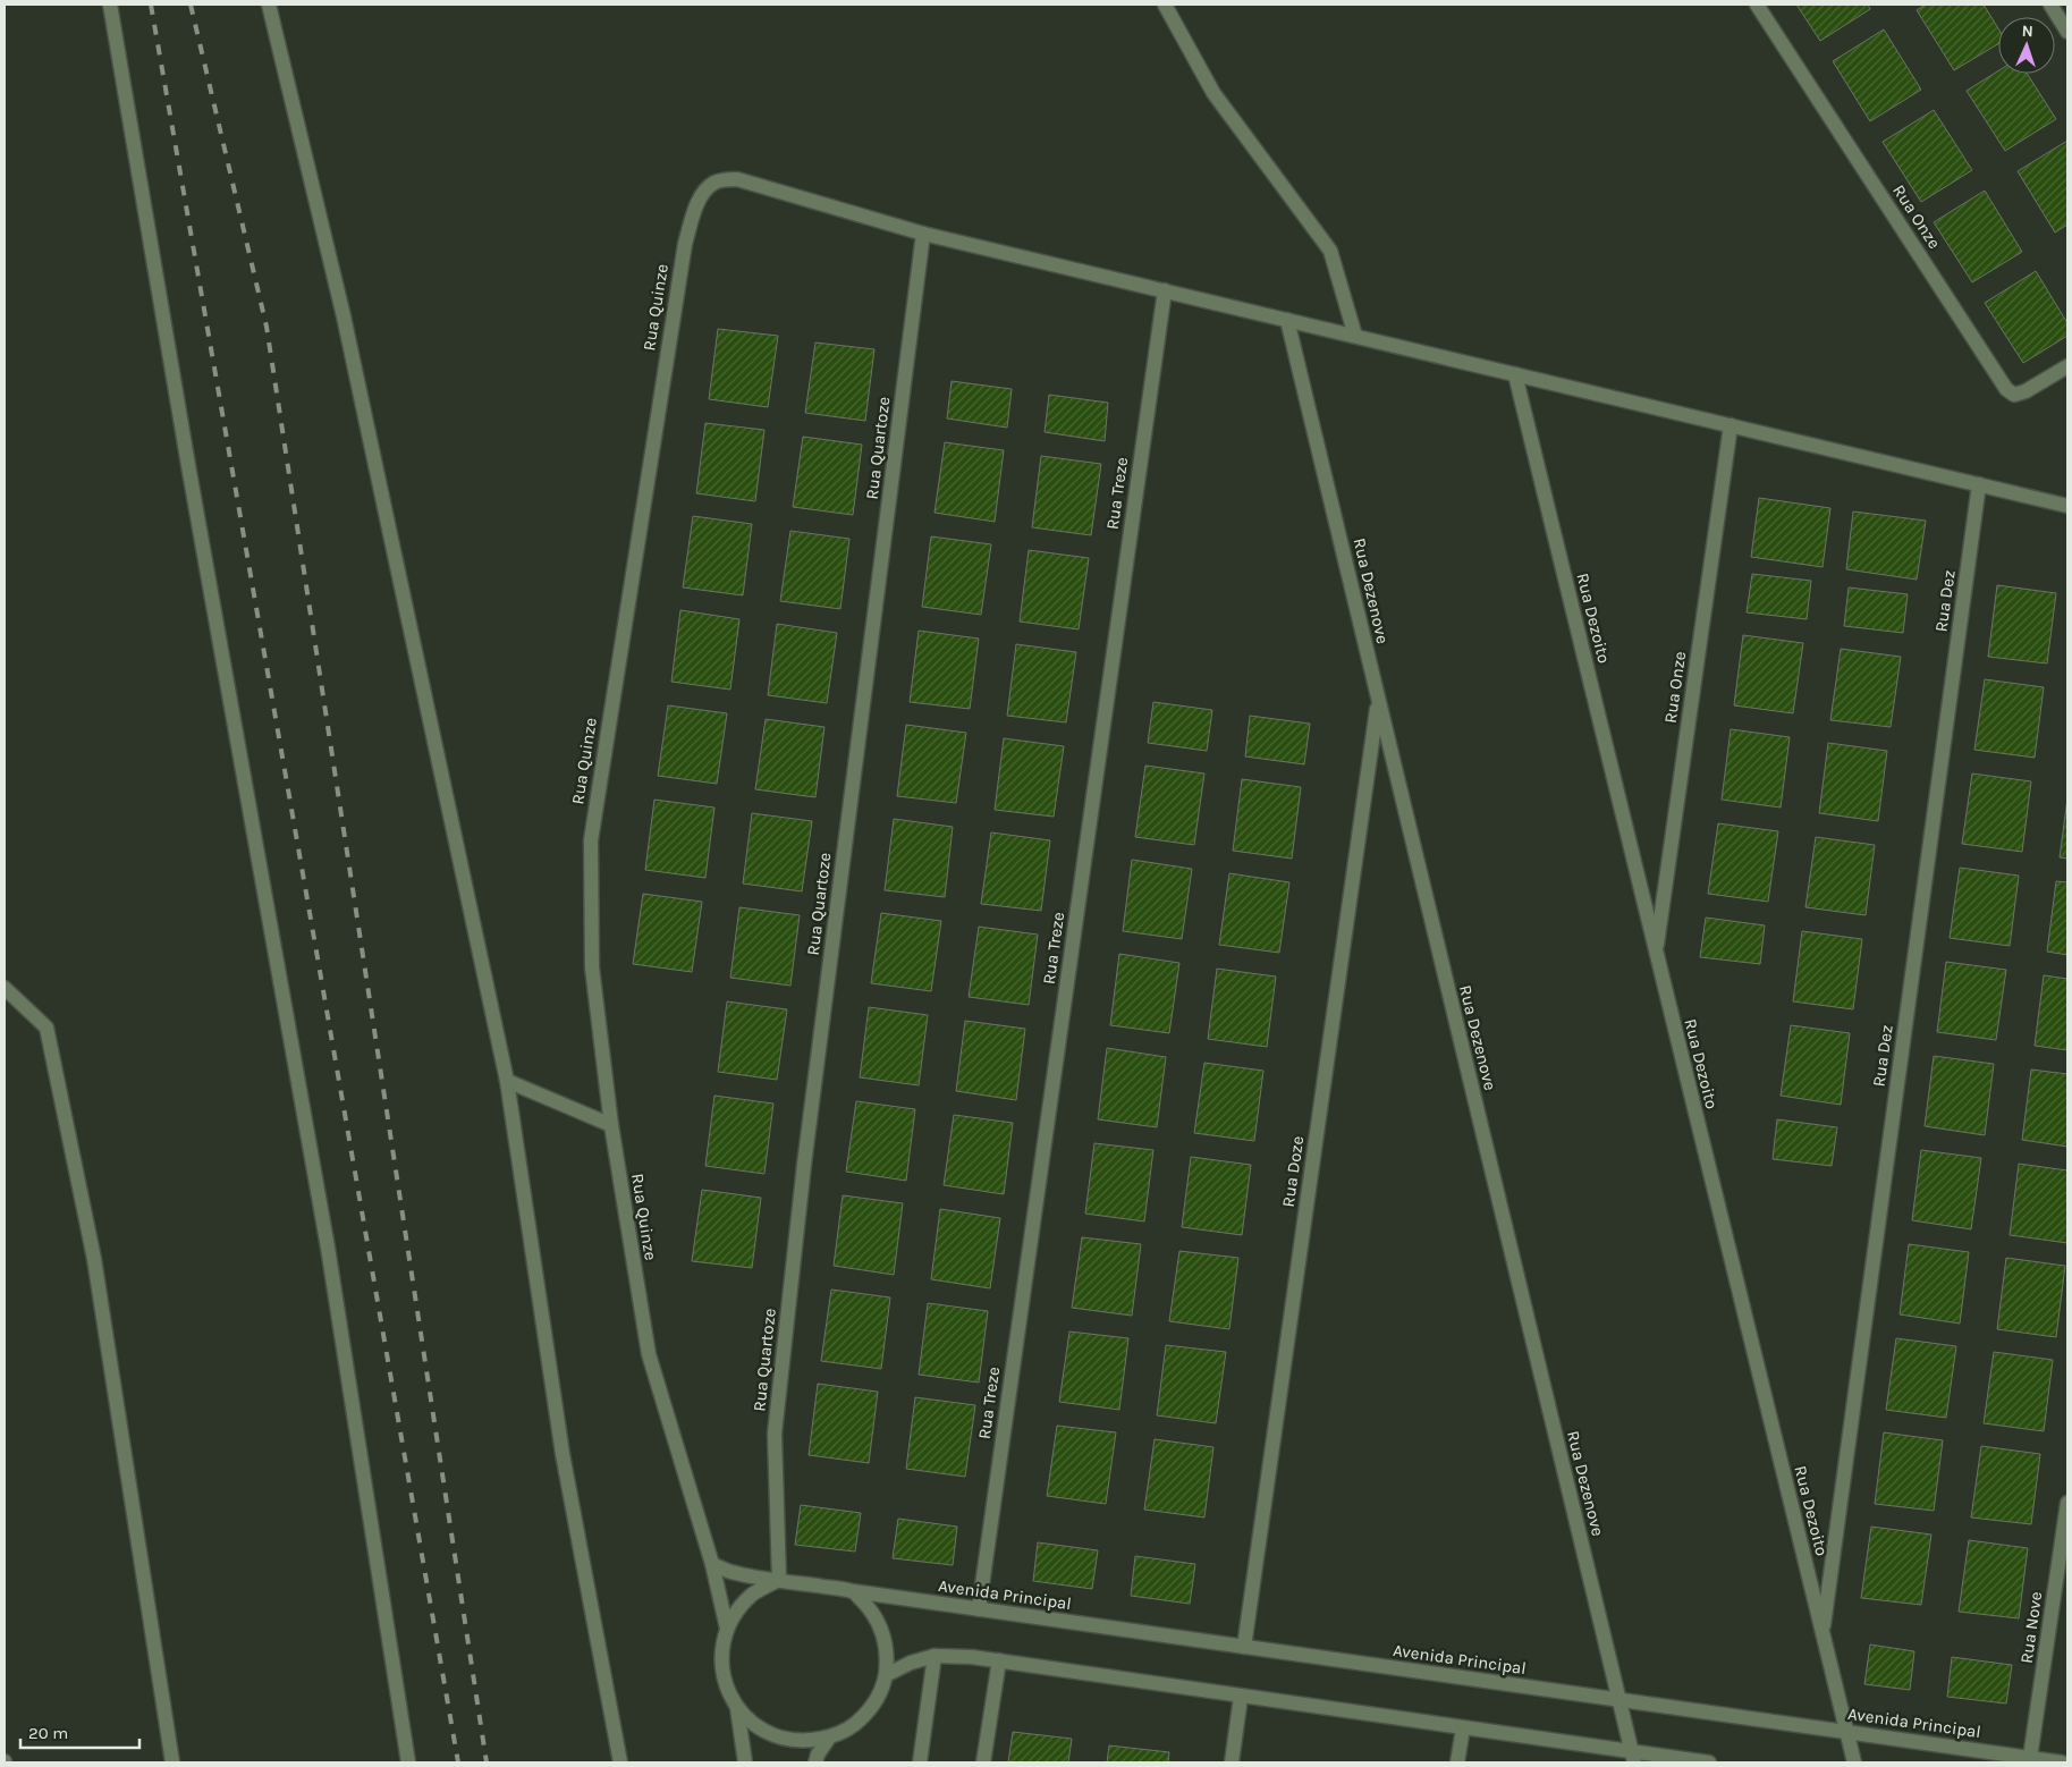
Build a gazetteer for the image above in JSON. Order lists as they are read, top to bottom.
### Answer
{
  "streets": {
    "street": [
      "Rua Onze",
      "Rua Quinze",
      "Rua Quartoze",
      "Rua Treze",
      "Rua Dezenove",
      "Rua Dez",
      "Rua Dezoito",
      "Rua Doze",
      "Avenida Principal",
      "Rua Nove"
    ]
  },
  "crossings": [
    ["Rua Onze", "Rua Quinze"],
    ["Rua Onze", "Rua Dezoito"],
    ["Rua Quinze", "Rua Quartoze"],
    ["Rua Quinze", "Rua Treze"],
    ["Rua Quinze", "Rua Dezenove"],
    ["Rua Quinze", "Rua Dez"],
    ["Rua Quinze", "Rua Dezoito"],
    ["Rua Quinze", "Avenida Principal"],
    ["Rua Quartoze", "Avenida Principal"],
    ["Rua Treze", "Avenida Principal"],
    ["Rua Dezenove", "Rua Doze"],
    ["Rua Dezenove", "Avenida Principal"],
    ["Rua Dez", "Rua Dezoito"],
    ["Rua Dezoito", "Avenida Principal"],
    ["Rua Doze", "Avenida Principal"],
    ["Avenida Principal", "Rua Nove"]
  ],
  "scale_bar": "20 m",
  "north": "top"
}
